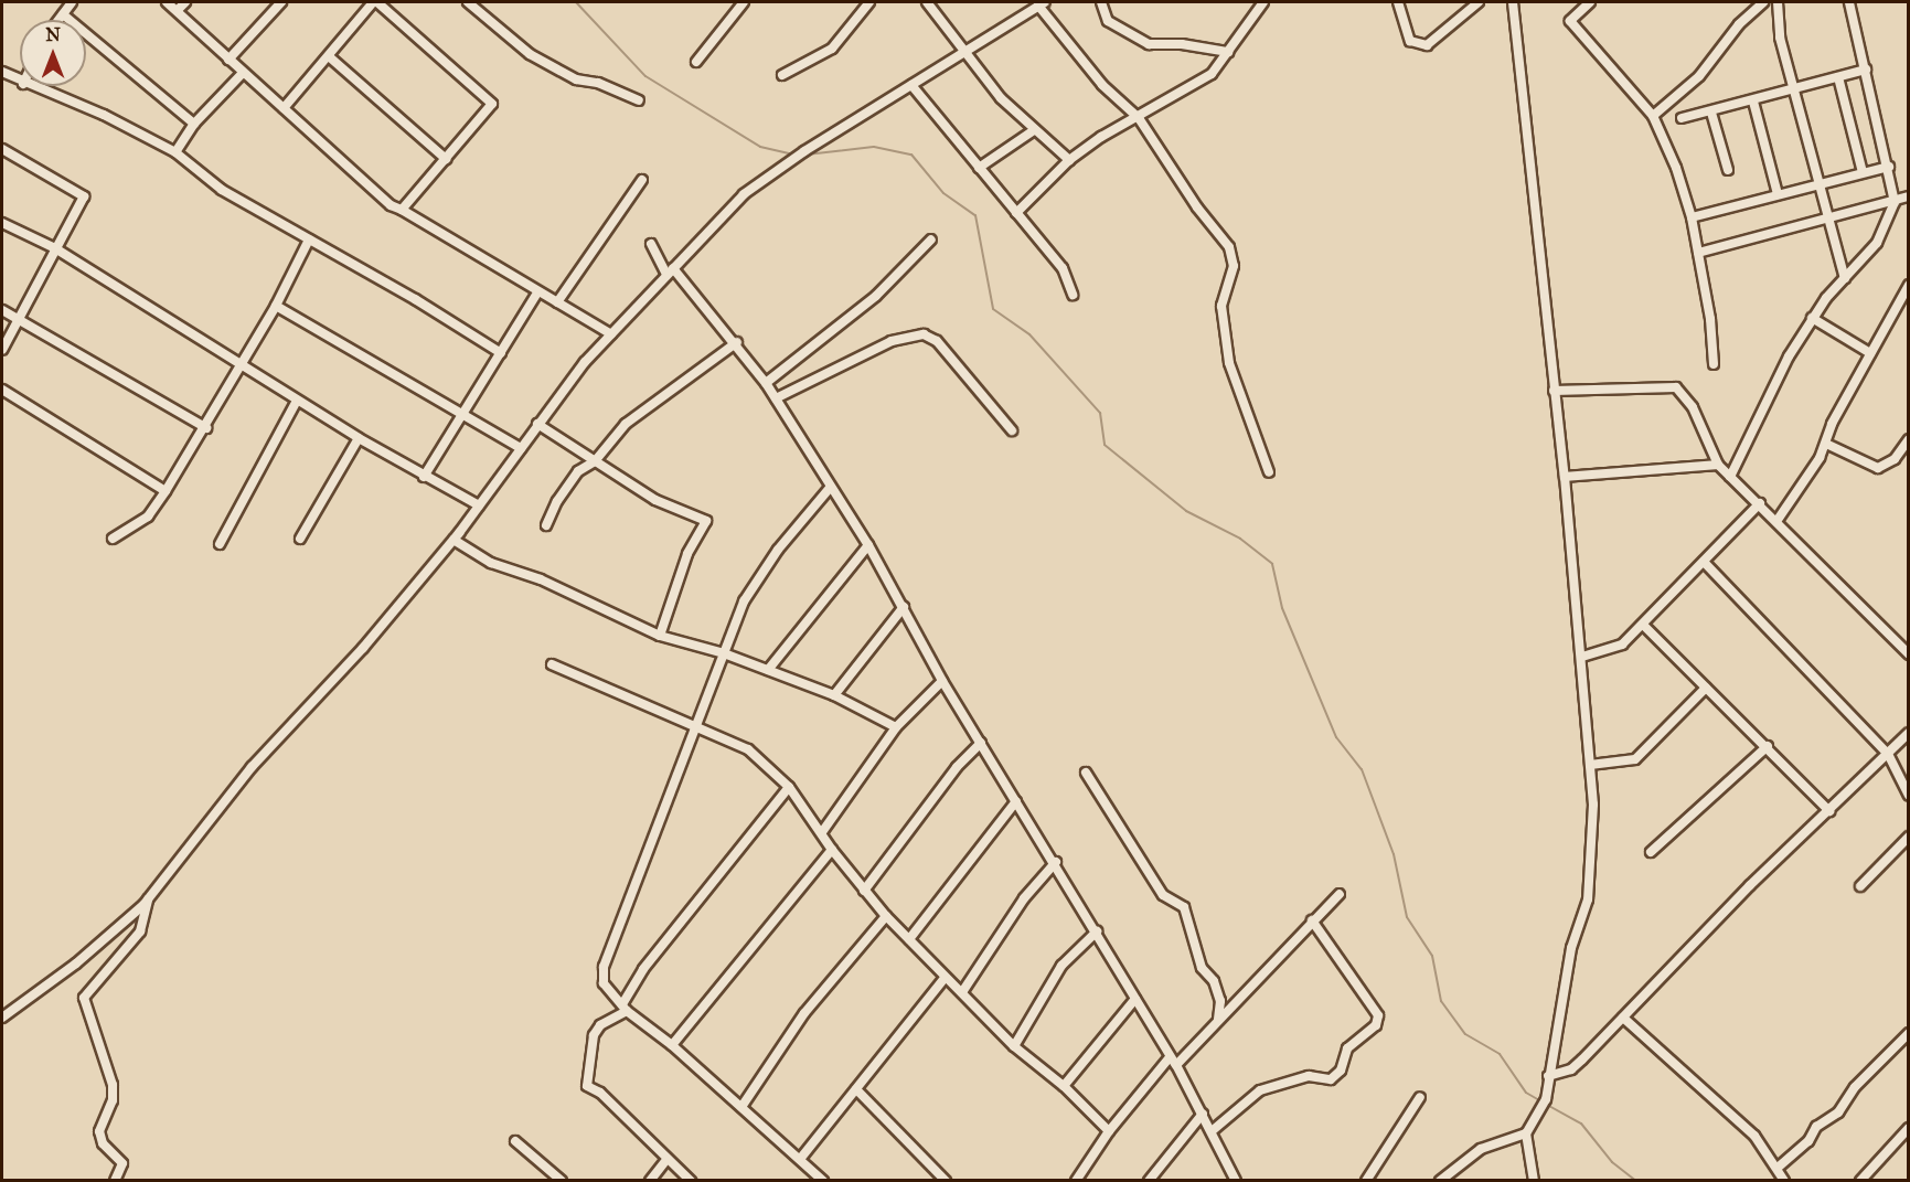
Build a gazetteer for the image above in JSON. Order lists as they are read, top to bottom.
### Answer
{
  "north": "top"
}
